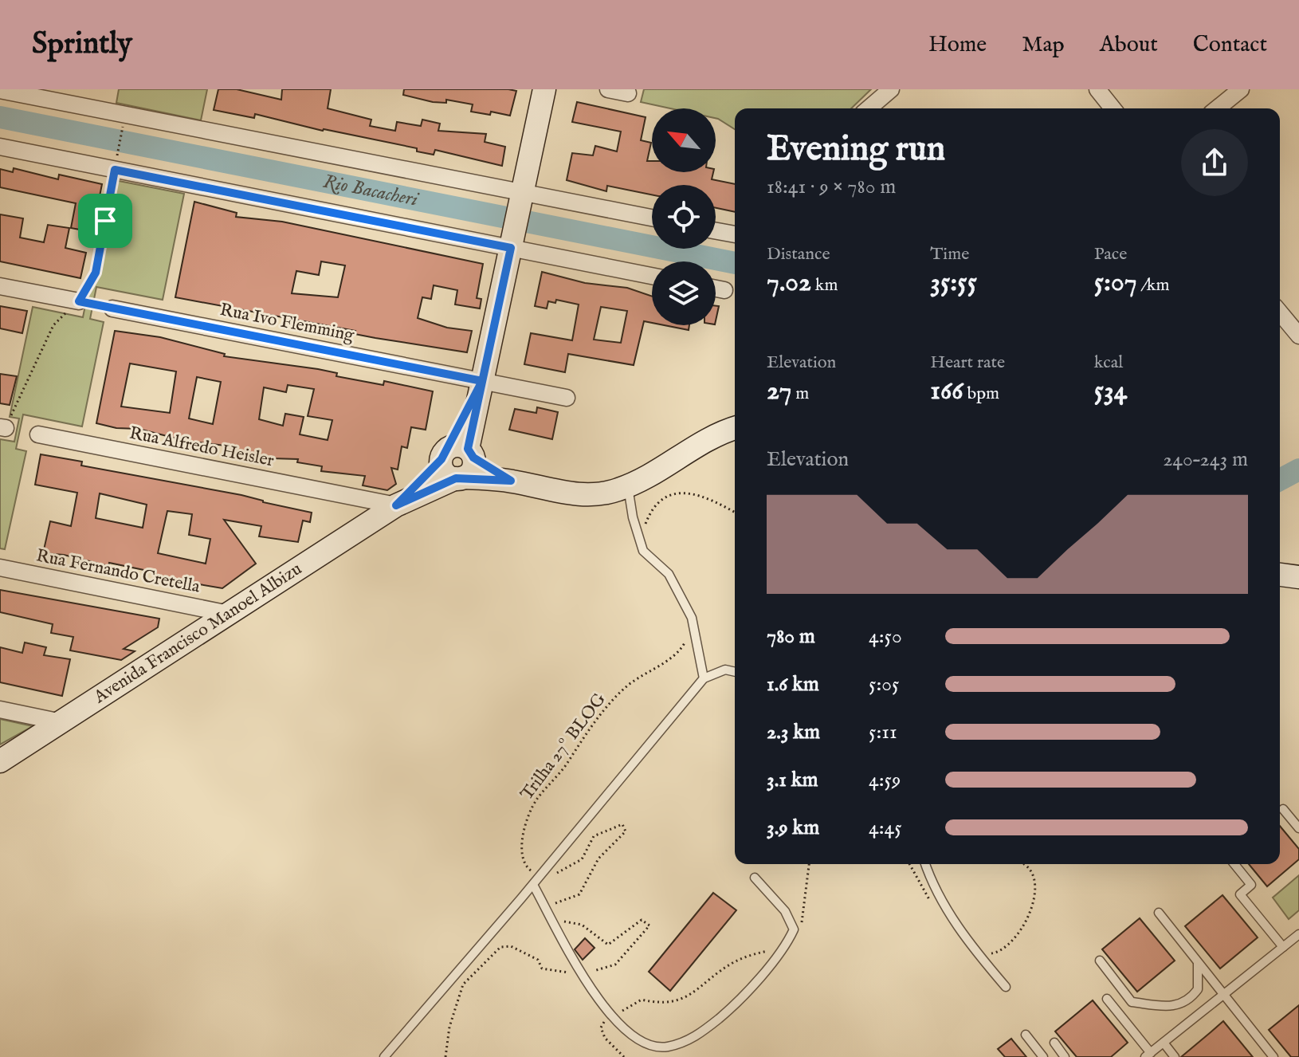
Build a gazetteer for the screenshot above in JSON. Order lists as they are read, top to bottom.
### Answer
{
  "streets": {
    "street": [
      "Rua Ivo Flemming",
      "Rua Alfredo Heisler",
      "Rua Fernando Cretella",
      "Avenida Francisco Manoel Albizu"
    ],
    "path": ["Trilha 27º BLOG"]
  },
  "crossings": [
    ["Rua Alfredo Heisler", "Avenida Francisco Manoel Albizu"],
    ["Rua Fernando Cretella", "Avenida Francisco Manoel Albizu"]
  ],
  "water": ["Rio Bacacheri"],
  "north": "top left",
  "page": {
    "header": "Sprintly",
    "nav": [
      "Home",
      "Map",
      "About",
      "Contact"
    ],
    "heading": ["Evening run", "18:41 · 9 × 780 m"],
    "stats": [
      ["Distance", "7.02 km"],
      ["Time", "35:55"],
      ["Pace", "5:07 /km"],
      ["Elevation", "27 m"],
      ["Heart rate", "166 bpm"],
      ["kcal", "534"]
    ],
    "chart": ["Elevation", "240–243 m"],
    "list": [
      {
        "name": "780 m",
        "note": "4:50"
      },
      {
        "name": "1.6 km",
        "note": "5:05"
      },
      {
        "name": "2.3 km",
        "note": "5:11"
      },
      {
        "name": "3.1 km",
        "note": "4:59"
      },
      {
        "name": "3.9 km",
        "note": "4:45"
      }
    ]
  }
}
